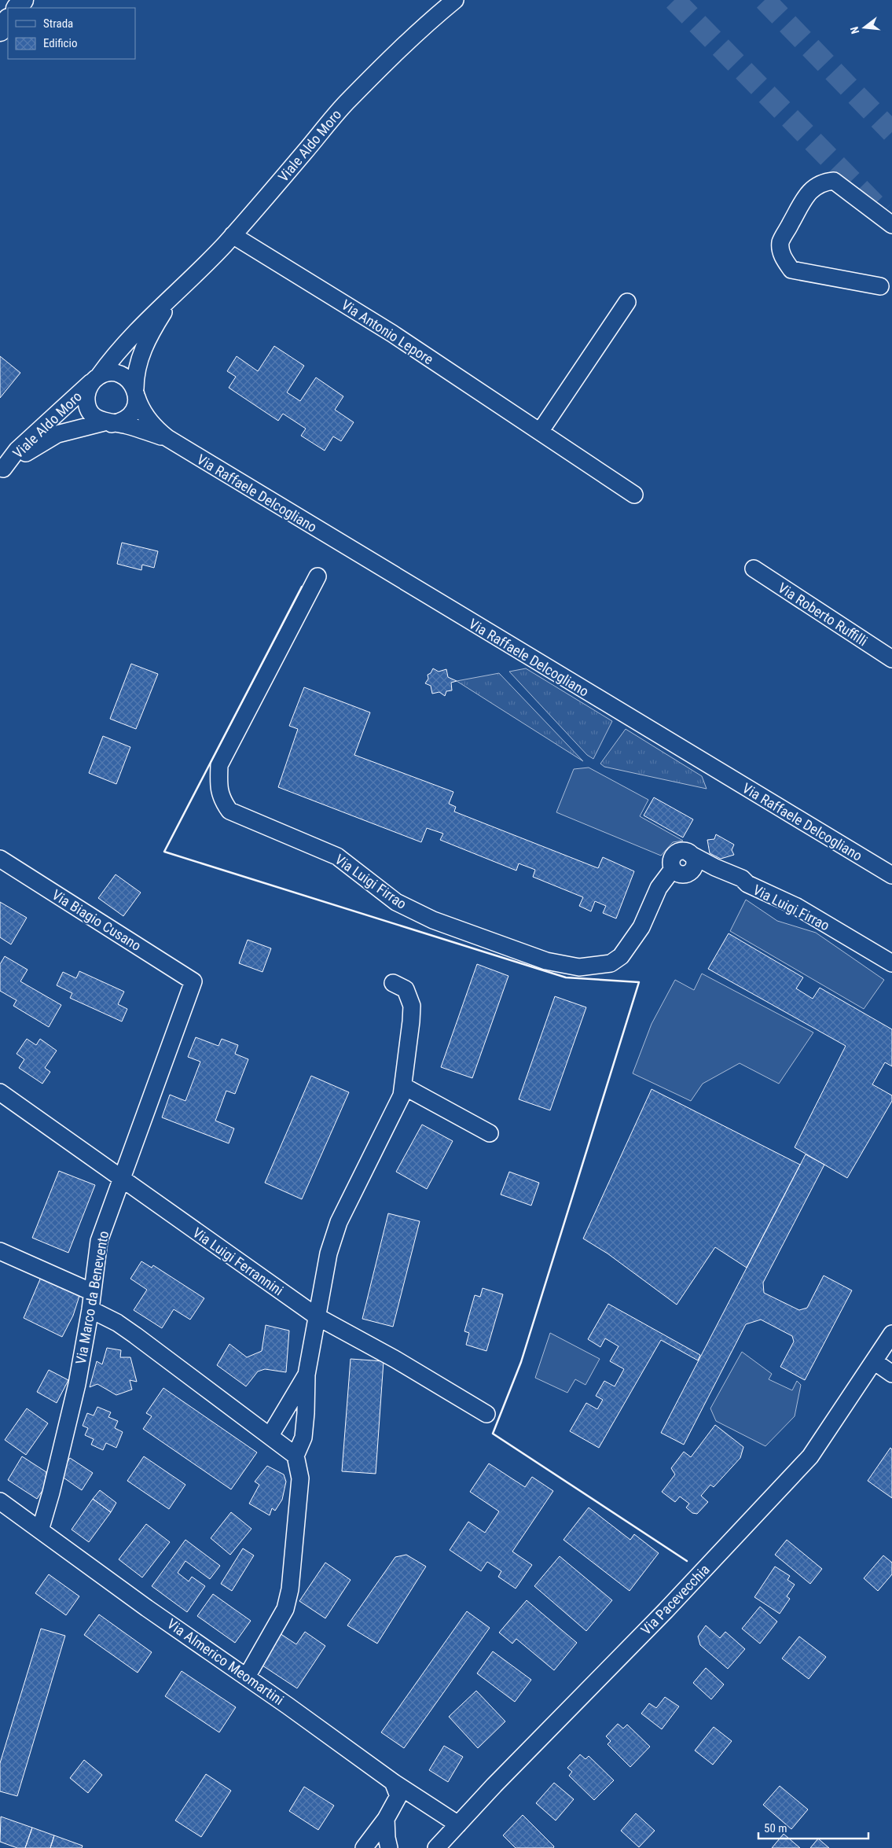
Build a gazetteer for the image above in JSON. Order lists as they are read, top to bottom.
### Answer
{
  "streets": {
    "street": [
      "Viale Aldo Moro",
      "Via Antonio Lepore",
      "Via Raffaele Delcogliano",
      "Via Roberto Ruffilli",
      "Via Luigi Firrao",
      "Via Biagio Cusano",
      "Via Luigi Ferrannini",
      "Via Marco da Benevento",
      "Via Pacevecchia",
      "Via Almerico Meomartini"
    ]
  },
  "crossings": [
    ["Viale Aldo Moro", "Via Antonio Lepore"],
    ["Viale Aldo Moro", "Via Raffaele Delcogliano"],
    ["Via Biagio Cusano", "Via Marco da Benevento"],
    ["Via Luigi Ferrannini", "Via Marco da Benevento"],
    ["Via Marco da Benevento", "Via Almerico Meomartini"],
    ["Via Pacevecchia", "Via Almerico Meomartini"]
  ],
  "legend": ["Strada", "Edificio"],
  "scale_bar": "50 m",
  "north": "left"
}
